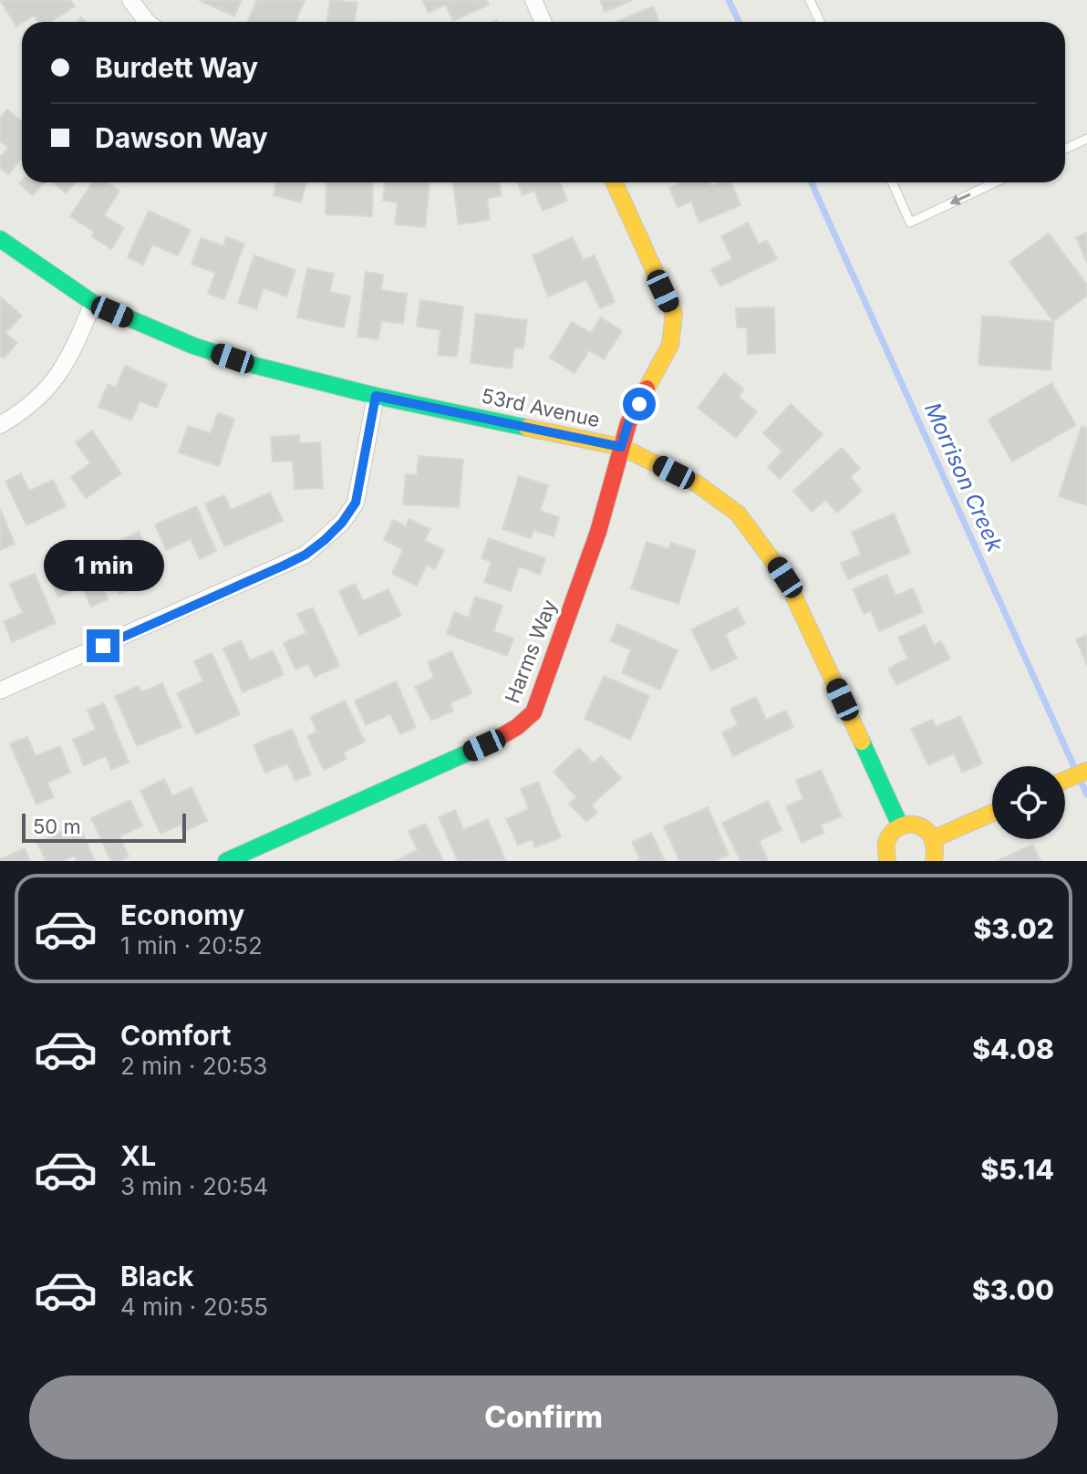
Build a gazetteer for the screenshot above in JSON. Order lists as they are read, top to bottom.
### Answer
{
  "streets": {
    "street": ["53rd Avenue", "Harms Way"]
  },
  "crossings": [
    ["53rd Avenue", "Harms Way"]
  ],
  "water": ["Morrison Creek"],
  "scale_bar": "50 m",
  "page": {
    "banner": ["Burdett Way", "Dawson Way"],
    "bubble": "1 min",
    "scale": "50 m",
    "list": [
      {
        "name": "Economy",
        "note": "1 min · 20:52",
        "value": "$3.02"
      },
      {
        "name": "Comfort",
        "note": "2 min · 20:53",
        "value": "$4.08"
      },
      {
        "name": "XL",
        "note": "3 min · 20:54",
        "value": "$5.14"
      },
      {
        "name": "Black",
        "note": "4 min · 20:55",
        "value": "$3.00"
      }
    ],
    "buttons": "Confirm"
  }
}
